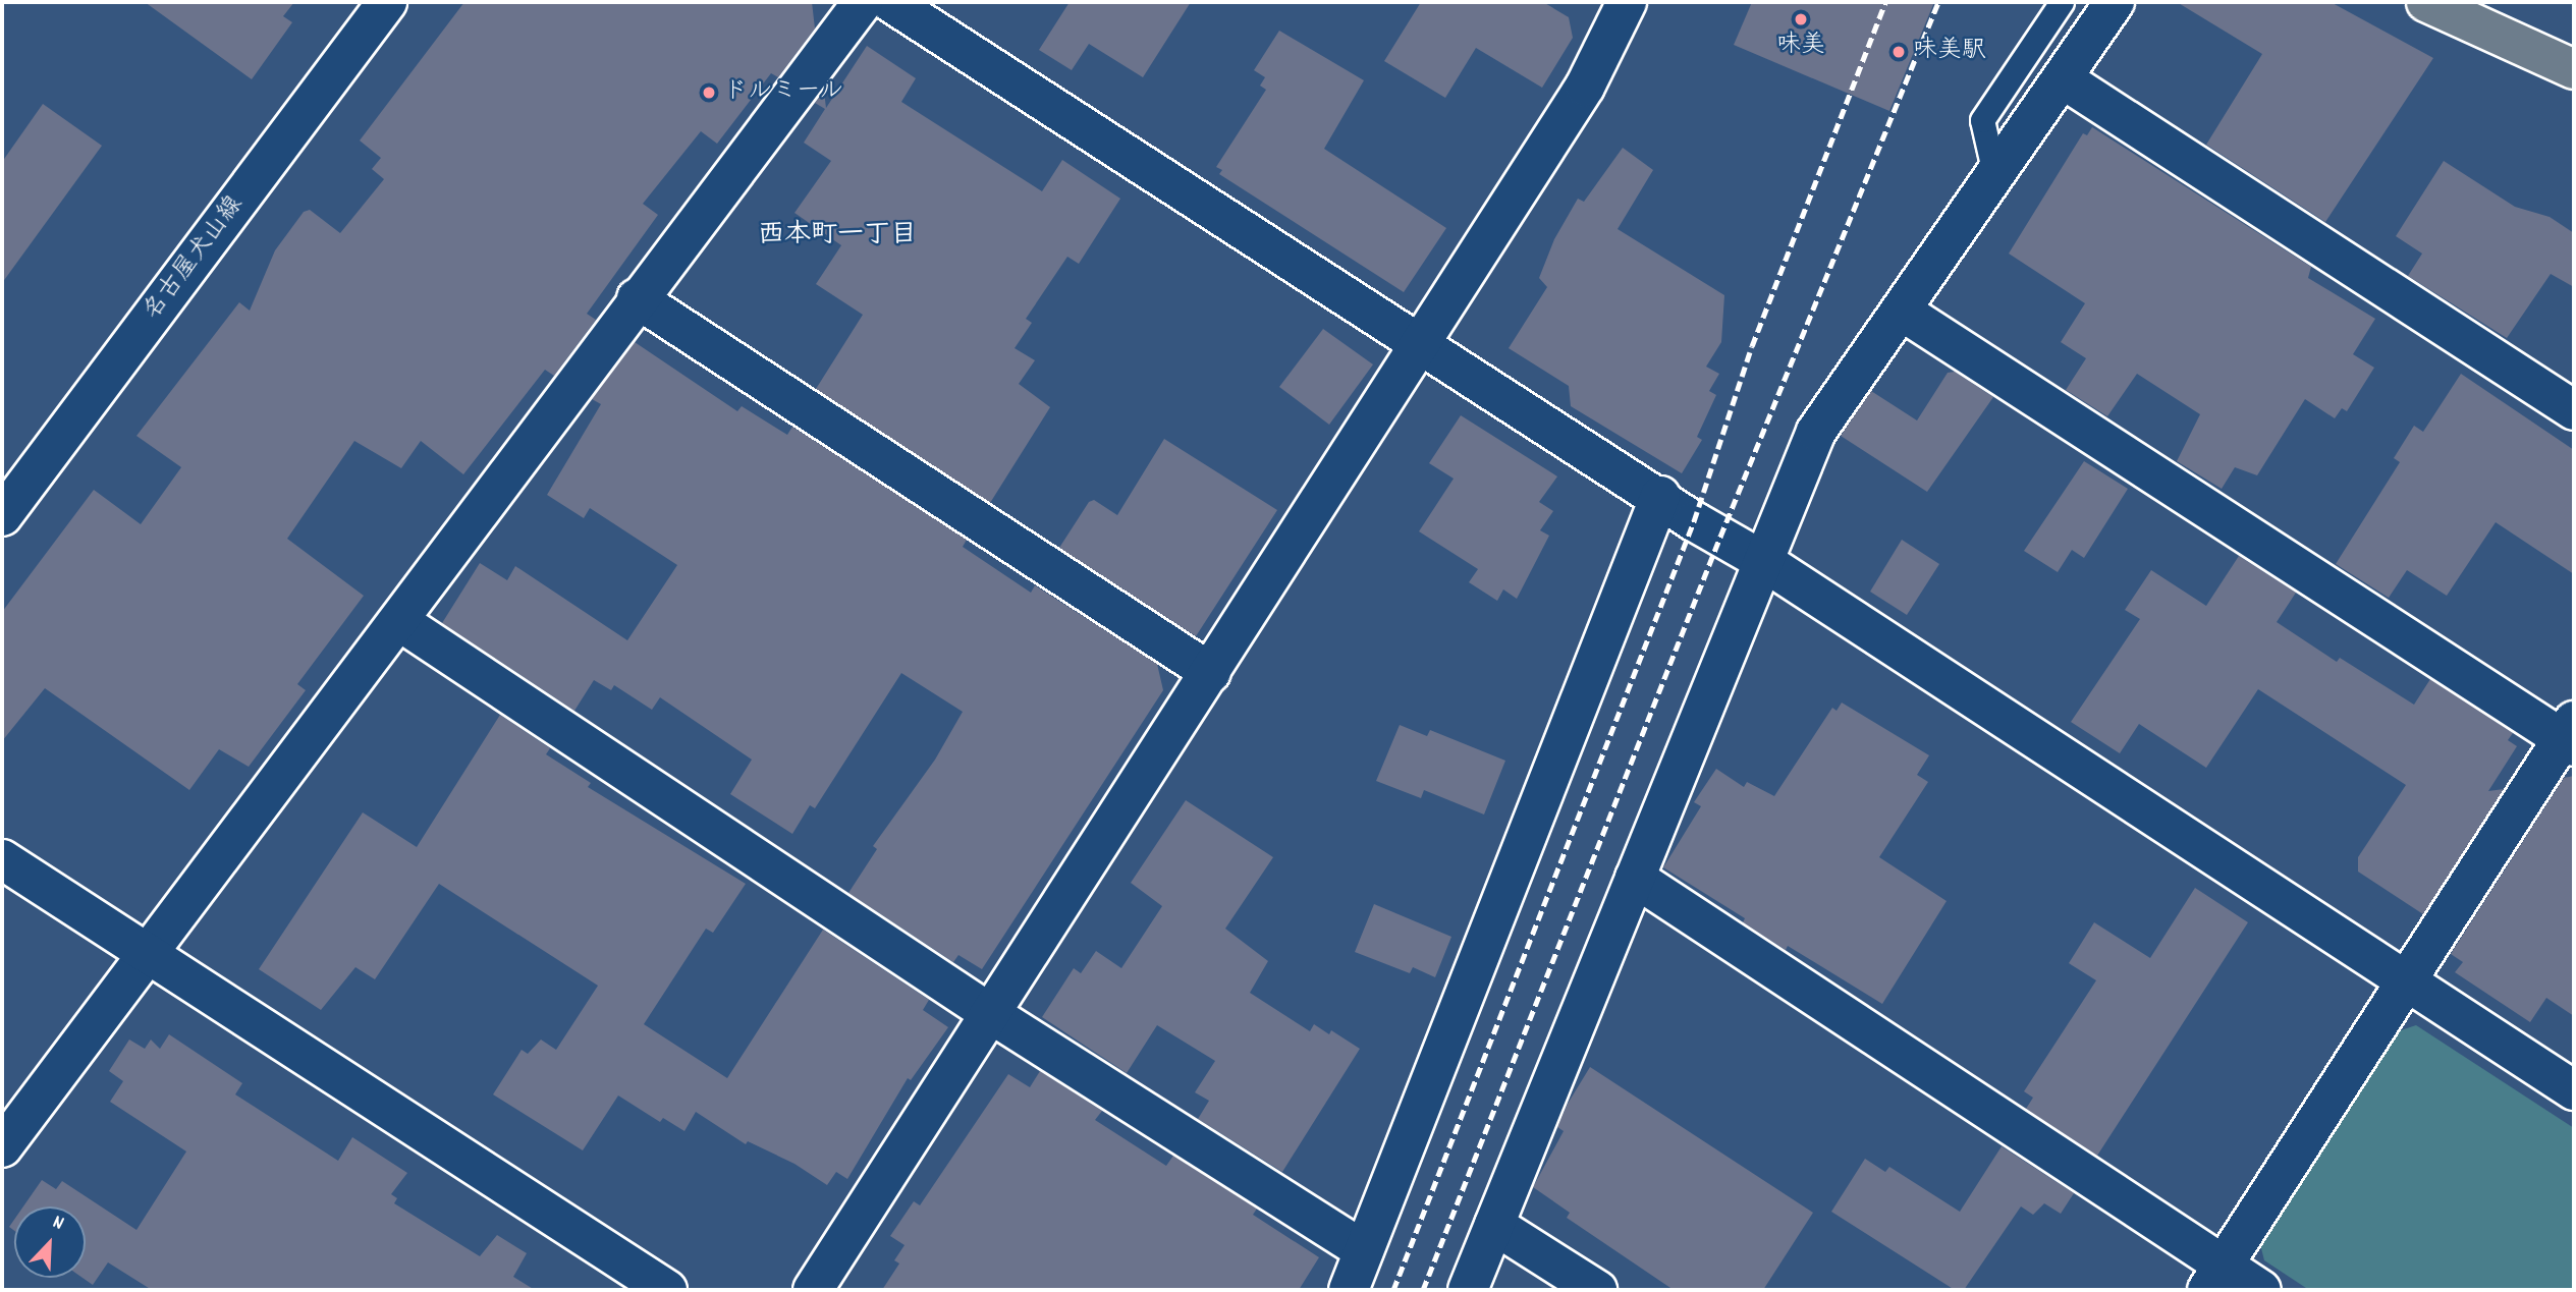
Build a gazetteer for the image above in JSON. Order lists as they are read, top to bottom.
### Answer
{
  "streets": {
    "street": ["名古屋犬山線"]
  },
  "districts": ["西本町一丁目"],
  "places": ["味美", "味美駅", "ドルミール"],
  "north": "top right"
}
